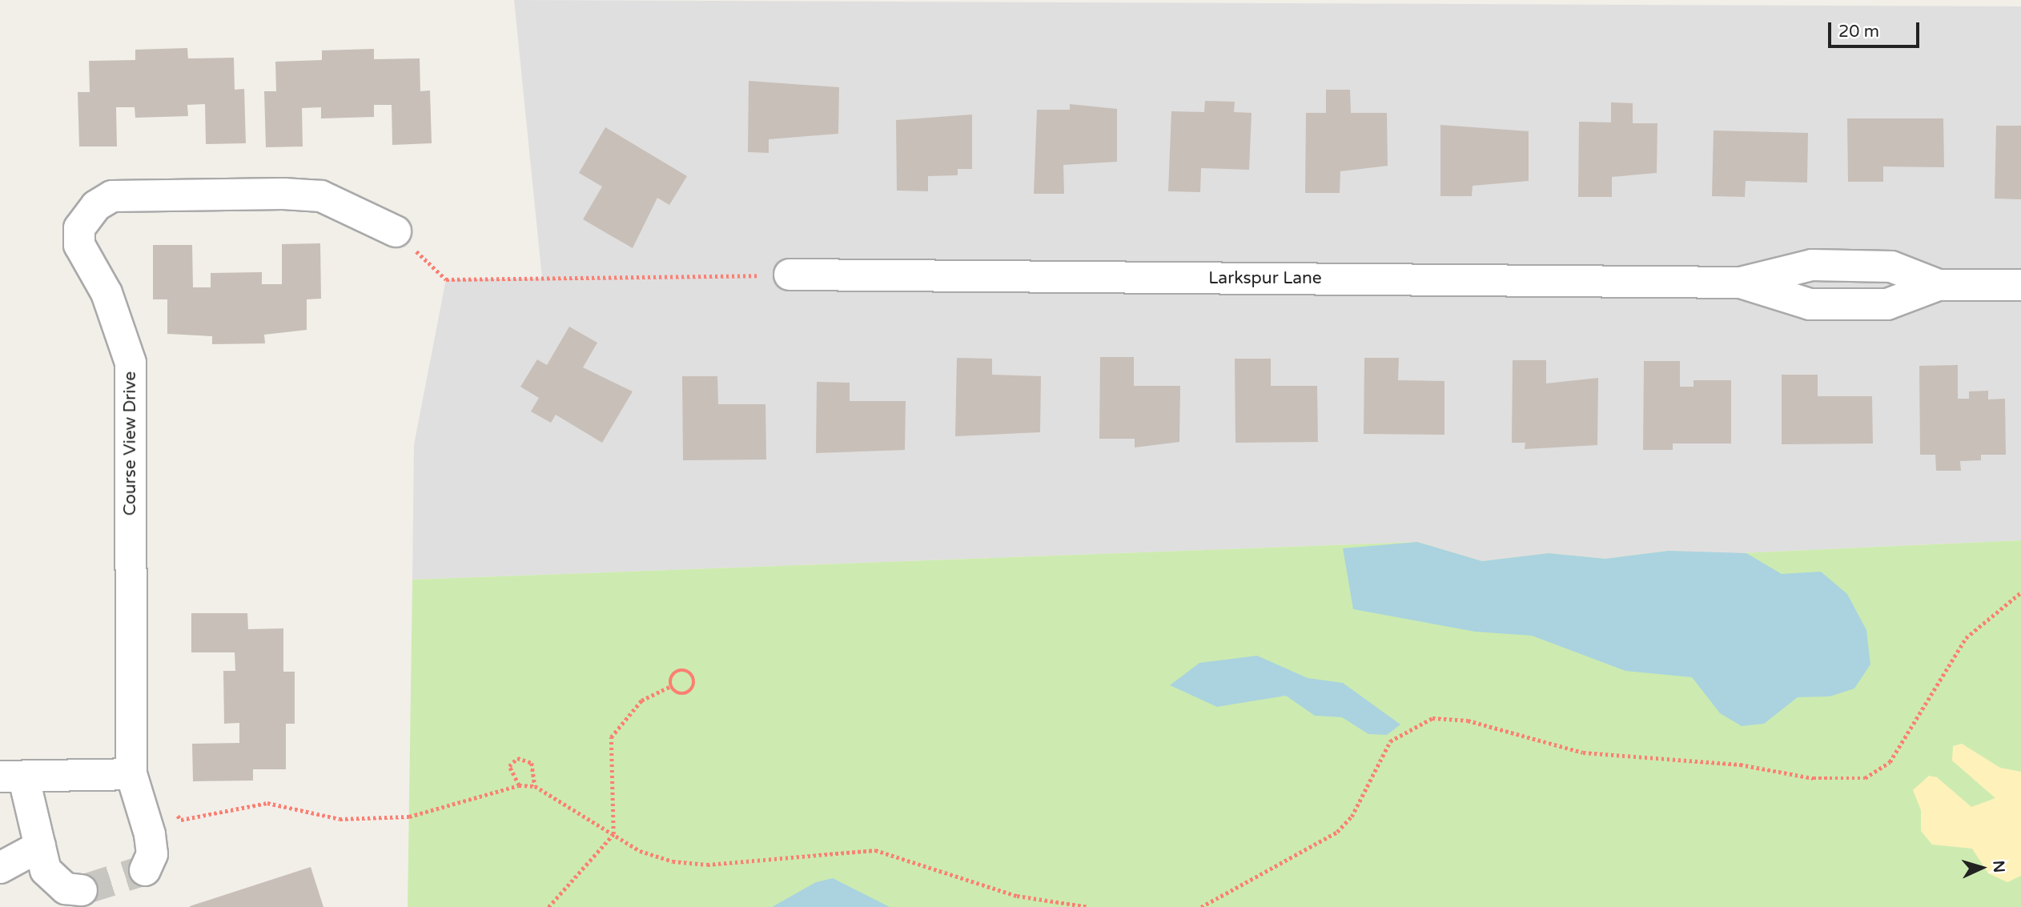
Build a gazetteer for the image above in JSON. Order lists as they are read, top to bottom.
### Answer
{
  "streets": {
    "street": ["Larkspur Lane", "Course View Drive"]
  },
  "scale_bar": "20 m",
  "north": "right"
}
